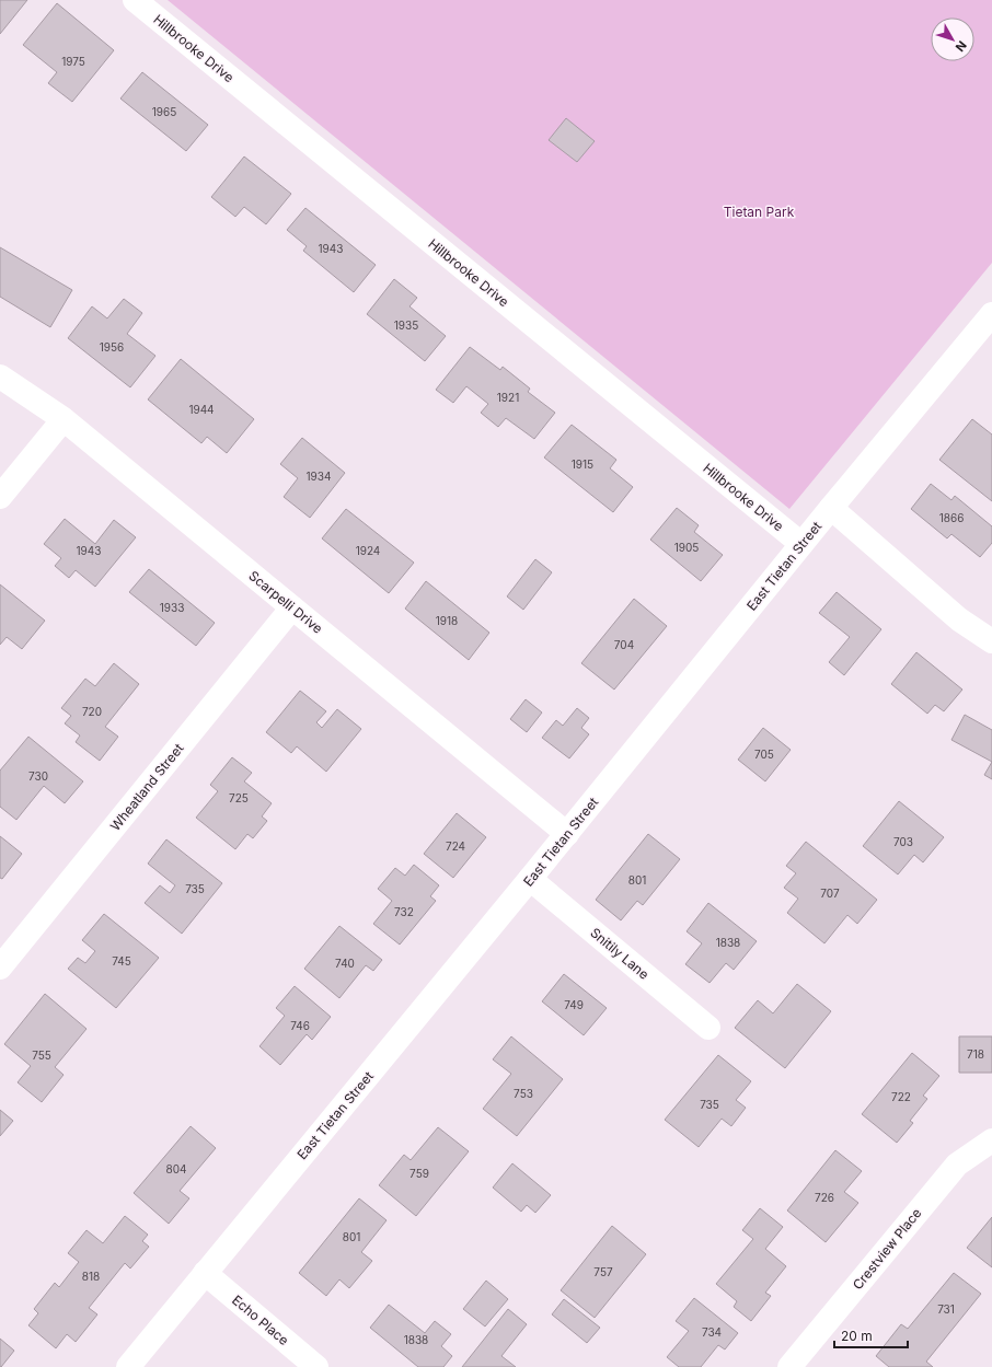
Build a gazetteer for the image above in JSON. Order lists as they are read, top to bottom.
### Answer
{
  "streets": {
    "street": [
      "Hillbrooke Drive",
      "East Tietan Street",
      "Scarpelli Drive",
      "Wheatland Street",
      "Snitily Lane",
      "Crestview Place",
      "Echo Place"
    ]
  },
  "crossings": [
    ["Hillbrooke Drive", "East Tietan Street"],
    ["East Tietan Street", "Scarpelli Drive"],
    ["East Tietan Street", "Snitily Lane"],
    ["East Tietan Street", "Echo Place"],
    ["Scarpelli Drive", "Wheatland Street"]
  ],
  "parks": ["Tietan Park"],
  "house_numbers": [
    "1975",
    "1965",
    "1943",
    "1935",
    "1956",
    "1921",
    "1944",
    "1915",
    "1934",
    "1866",
    "1905",
    "1943",
    "1924",
    "1933",
    "1918",
    "704",
    "720",
    "705",
    "730",
    "725",
    "703",
    "724",
    "801",
    "735",
    "707",
    "732",
    "1838",
    "745",
    "740",
    "749",
    "746",
    "718",
    "755",
    "753",
    "722",
    "735",
    "804",
    "759",
    "726",
    "801",
    "757",
    "818",
    "731",
    "734",
    "1838"
  ],
  "scale_bar": "20 m",
  "north": "bottom right"
}
